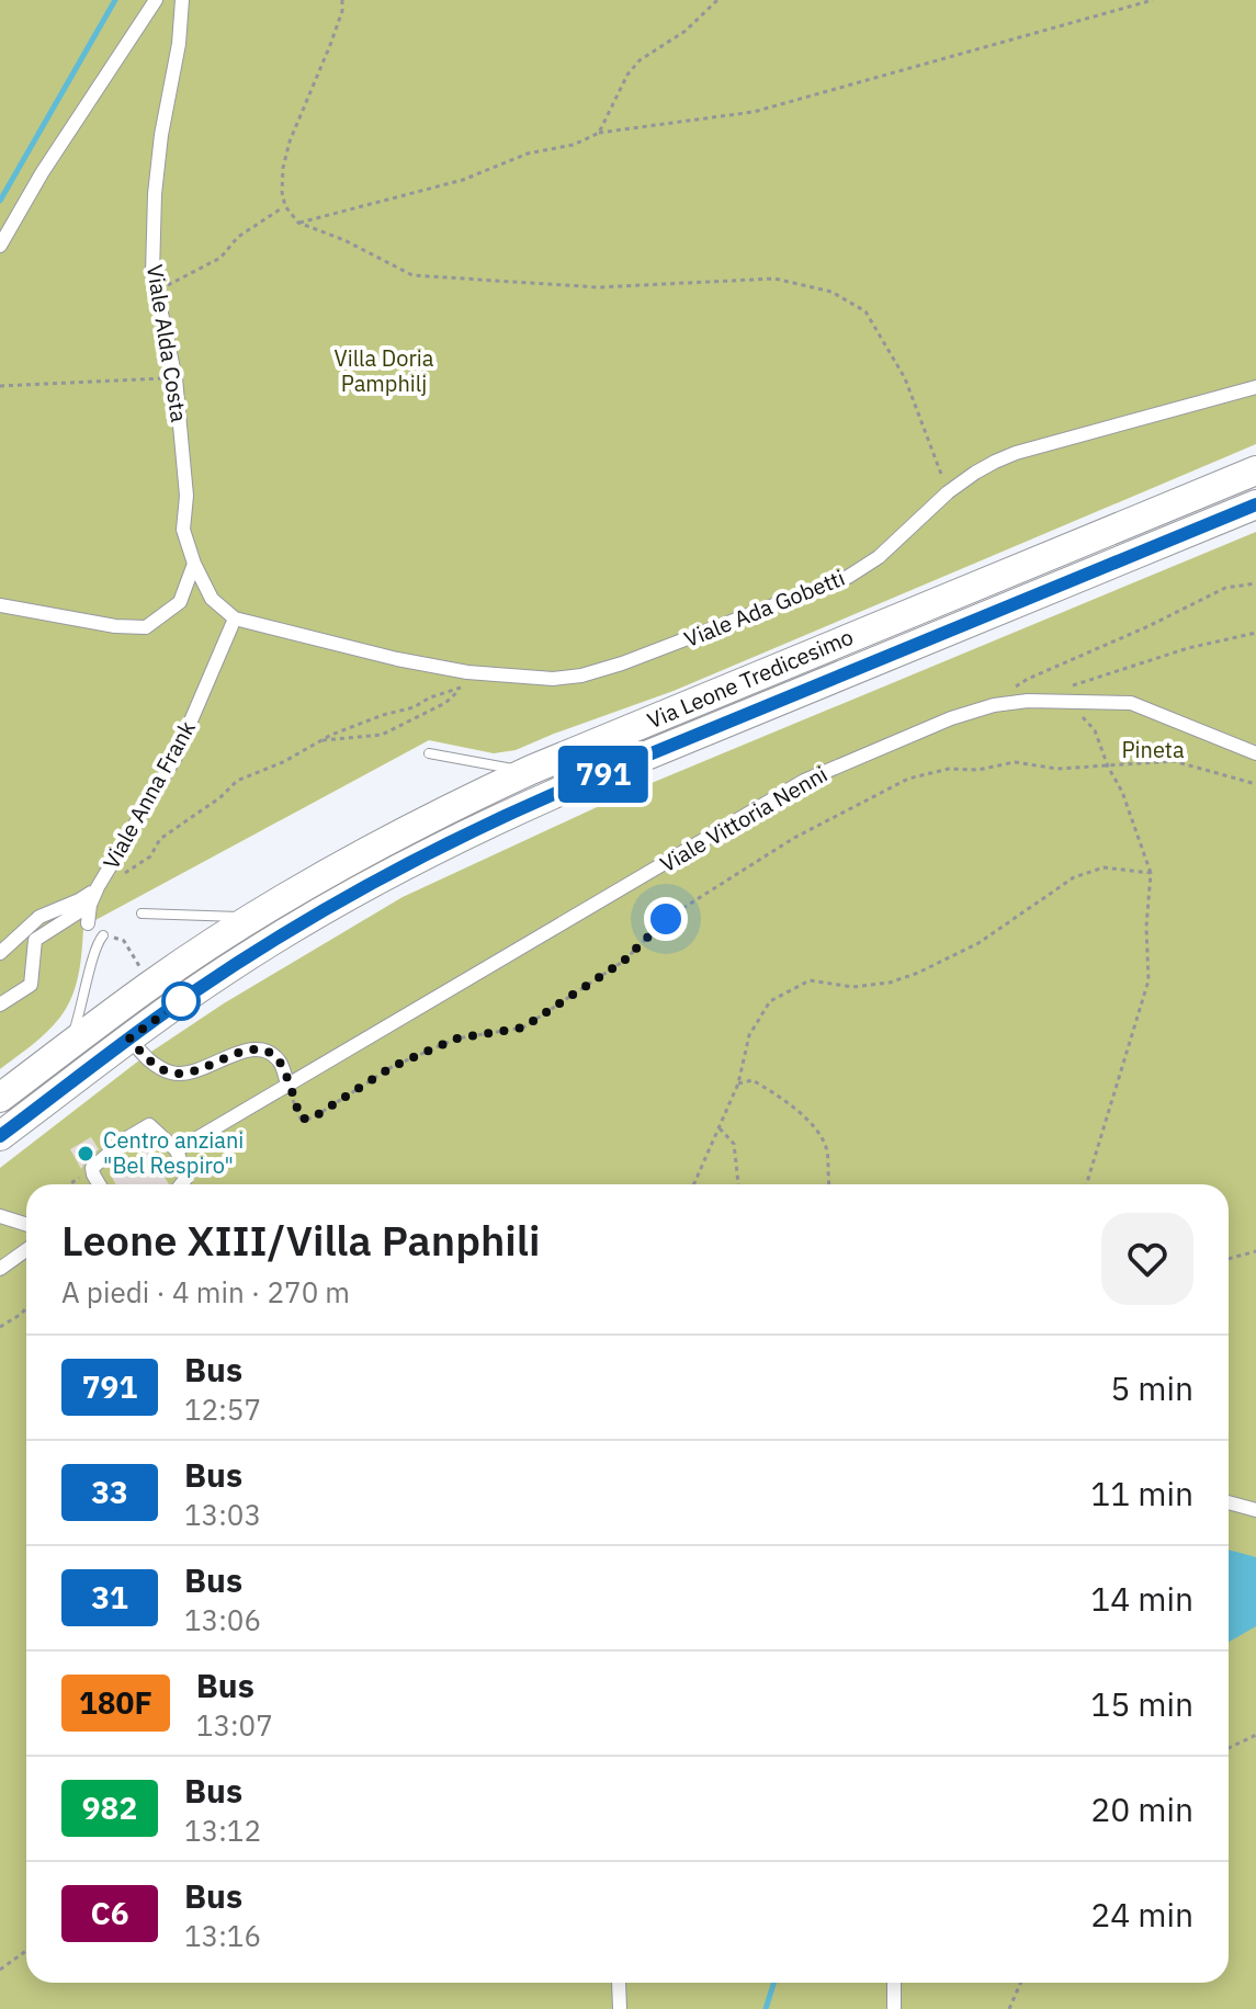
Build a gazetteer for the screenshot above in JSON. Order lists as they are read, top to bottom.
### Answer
{
  "streets": {
    "main road": ["Via Leone Tredicesimo"],
    "street": [
      "Viale Alda Costa",
      "Viale Ada Gobetti",
      "Viale Anna Frank",
      "Viale Vittoria Nenni"
    ]
  },
  "crossings": [
    ["Viale Alda Costa", "Viale Ada Gobetti"],
    ["Viale Alda Costa", "Viale Anna Frank"],
    ["Viale Ada Gobetti", "Viale Anna Frank"]
  ],
  "parks": ["Villa Doria Pamphilj", "Pineta"],
  "places": ["Centro anziani \"Bel Respiro\""],
  "lines": ["bus line 791"],
  "page": {
    "on_map": "791",
    "heading": ["Leone XIII/Villa Panphili", "A piedi · 4 min · 270 m"],
    "list": [
      {
        "mark": "791",
        "name": "Bus",
        "note": "12:57",
        "value": "5 min"
      },
      {
        "mark": "33",
        "name": "Bus",
        "note": "13:03",
        "value": "11 min"
      },
      {
        "mark": "31",
        "name": "Bus",
        "note": "13:06",
        "value": "14 min"
      },
      {
        "mark": "180F",
        "name": "Bus",
        "note": "13:07",
        "value": "15 min"
      },
      {
        "mark": "982",
        "name": "Bus",
        "note": "13:12",
        "value": "20 min"
      },
      {
        "mark": "C6",
        "name": "Bus",
        "note": "13:16",
        "value": "24 min"
      }
    ]
  }
}
